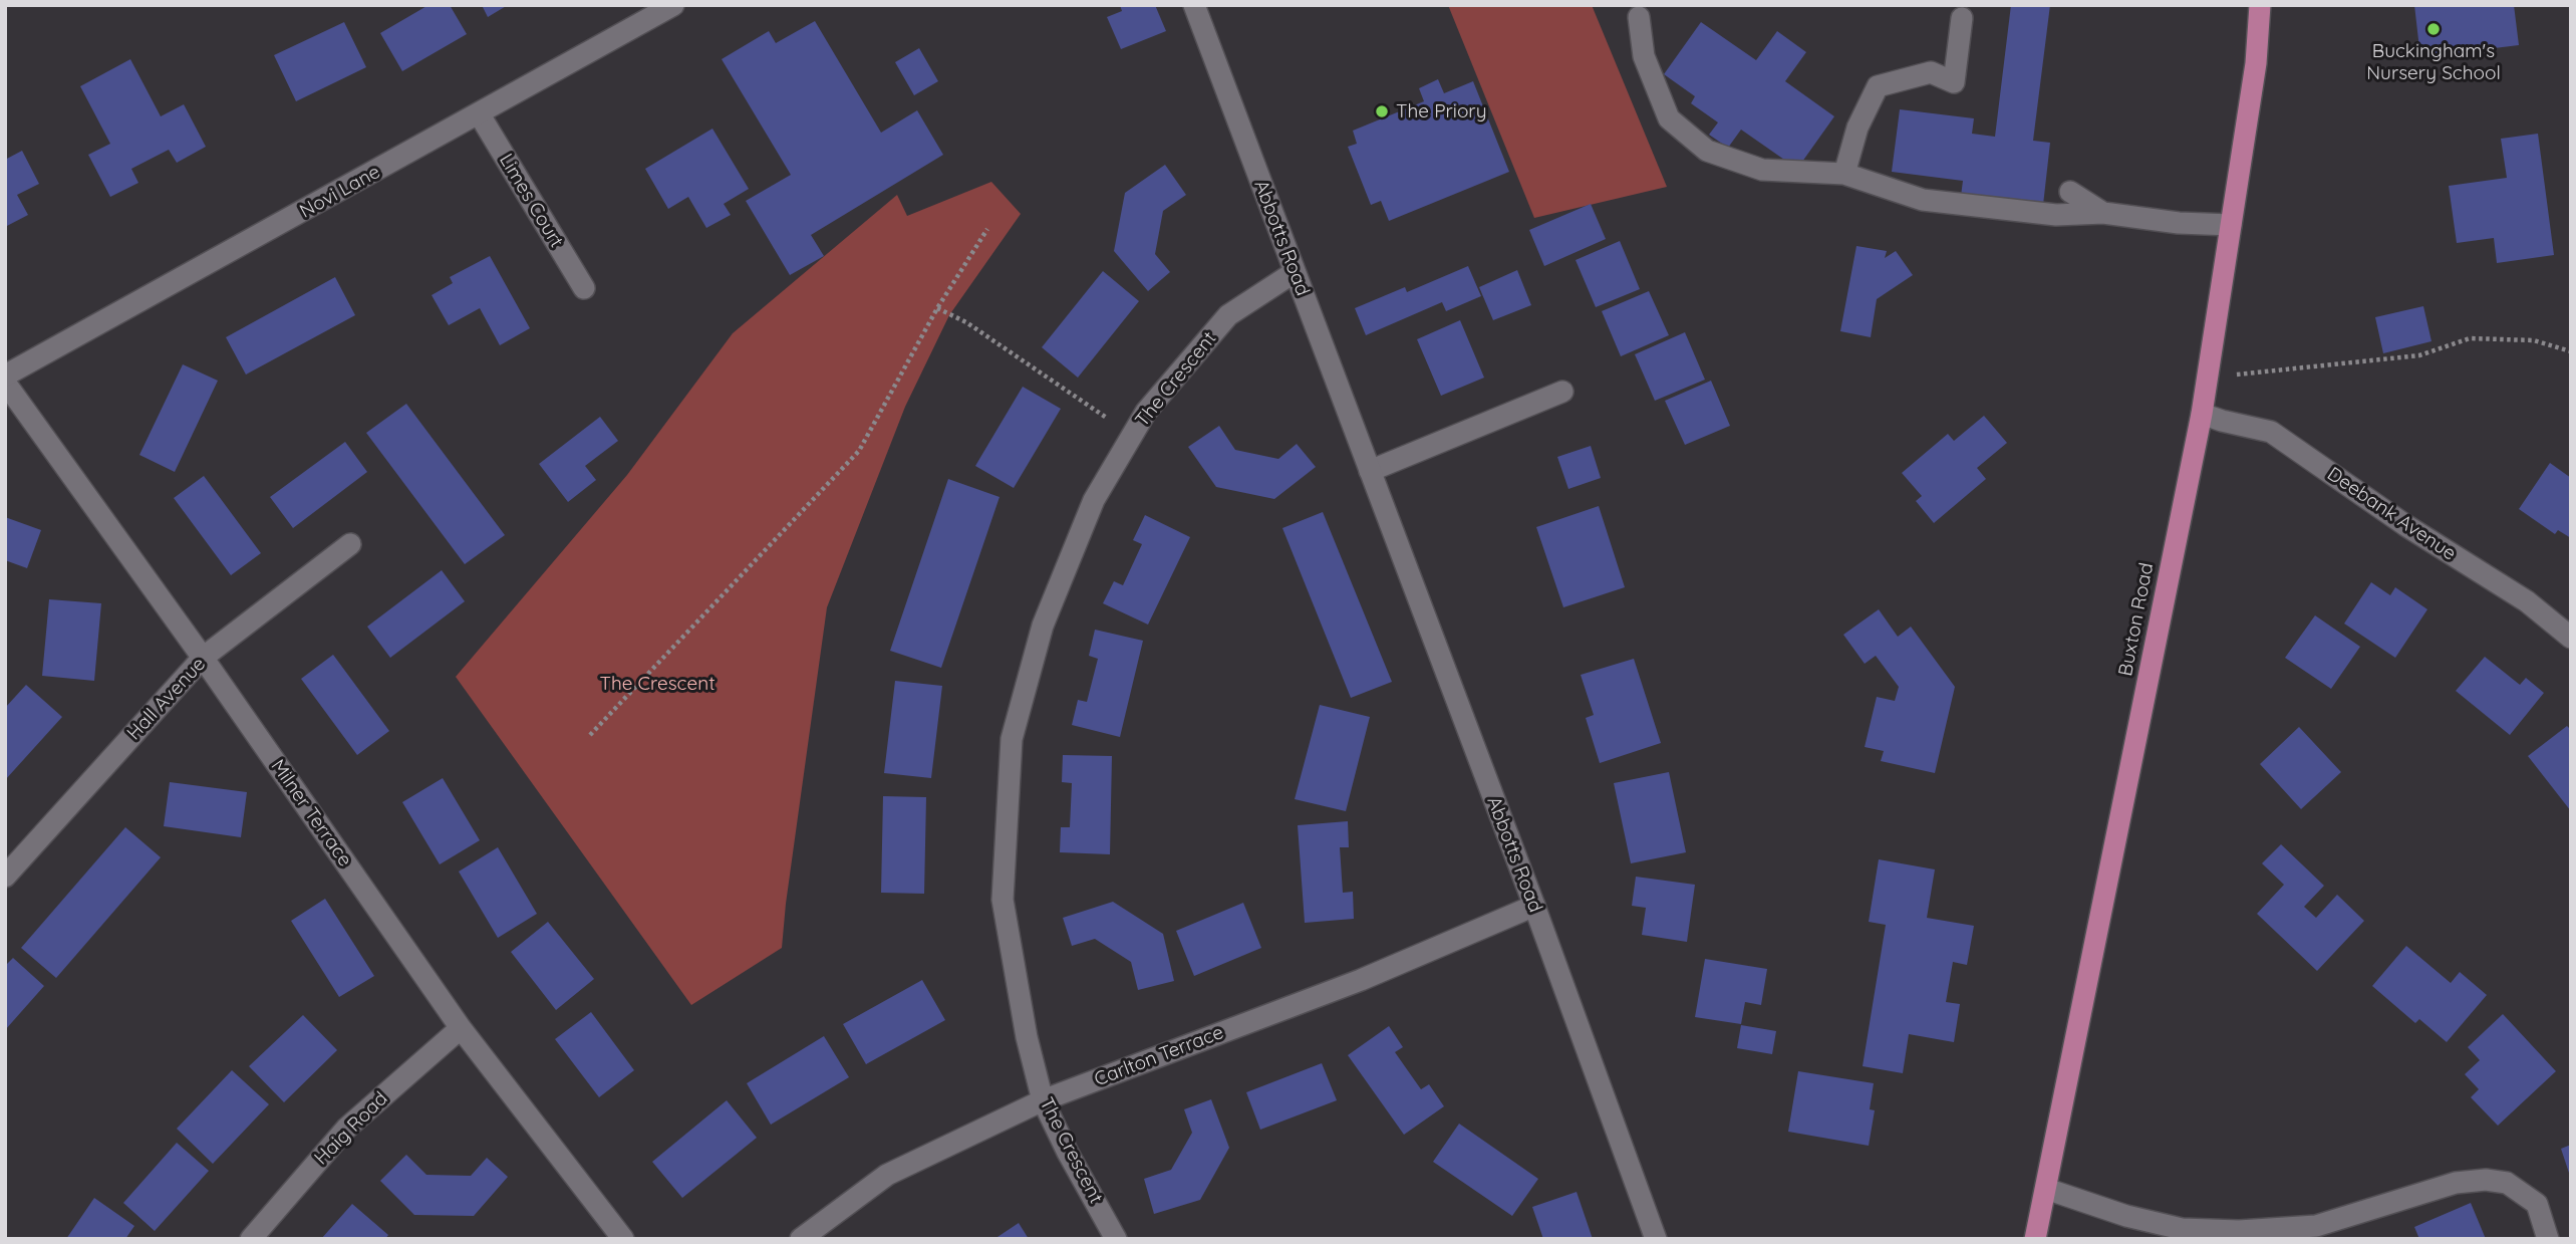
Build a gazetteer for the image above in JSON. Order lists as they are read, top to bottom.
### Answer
{
  "streets": {
    "highway": ["Buxton Road"],
    "street": [
      "Novi Lane",
      "Limes Court",
      "Abbotts Road",
      "The Crescent",
      "Deebank Avenue",
      "Hall Avenue",
      "Milner Terrace",
      "Carlton Terrace",
      "Haig Road"
    ]
  },
  "crossings": [
    ["Novi Lane", "Limes Court"],
    ["Abbotts Road", "The Crescent"],
    ["Abbotts Road", "Carlton Terrace"],
    ["The Crescent", "Carlton Terrace"],
    ["Deebank Avenue", "Buxton Road"],
    ["Hall Avenue", "Milner Terrace"],
    ["Milner Terrace", "Haig Road"]
  ],
  "parks": ["The Crescent"],
  "places": ["Buckingham's Nursery School", "The Priory"]
}
